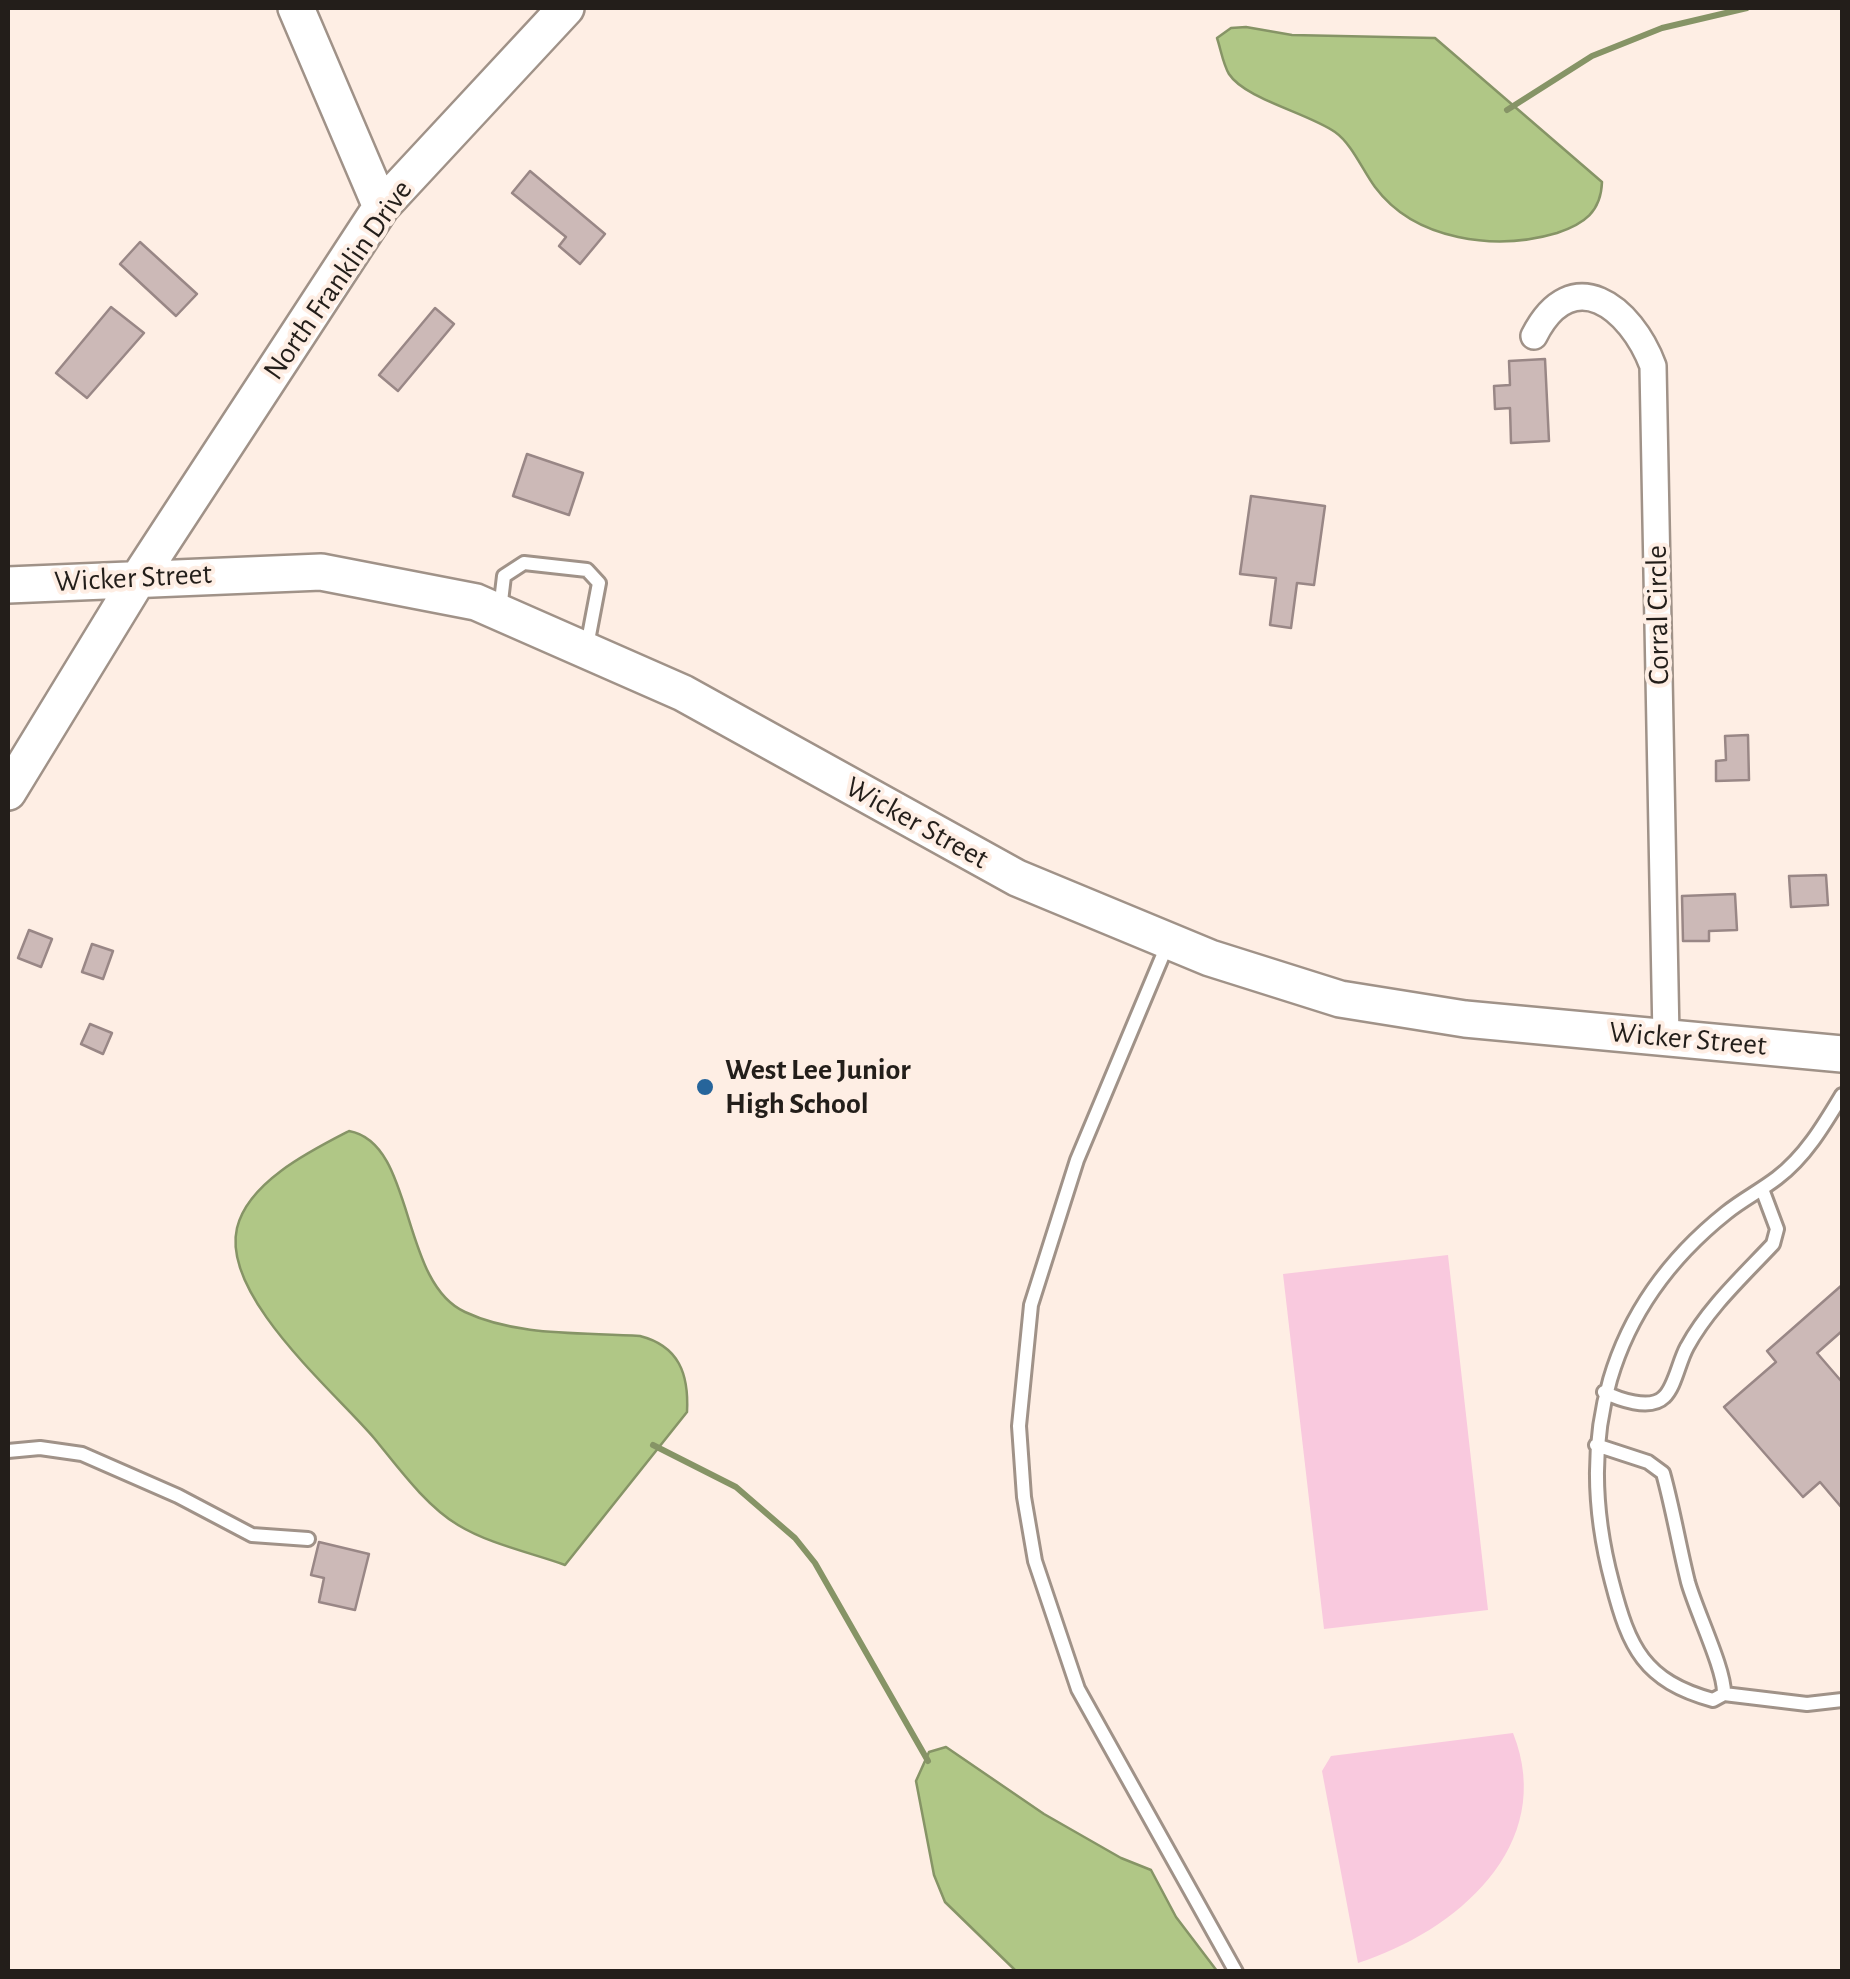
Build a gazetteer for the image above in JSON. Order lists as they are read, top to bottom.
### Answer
{
  "streets": {
    "main road": ["North Franklin Drive", "Wicker Street"],
    "street": ["Corral Circle"]
  },
  "crossings": [
    ["North Franklin Drive", "Wicker Street"],
    ["Wicker Street", "Corral Circle"]
  ],
  "places": ["West Lee Junior High School"]
}
